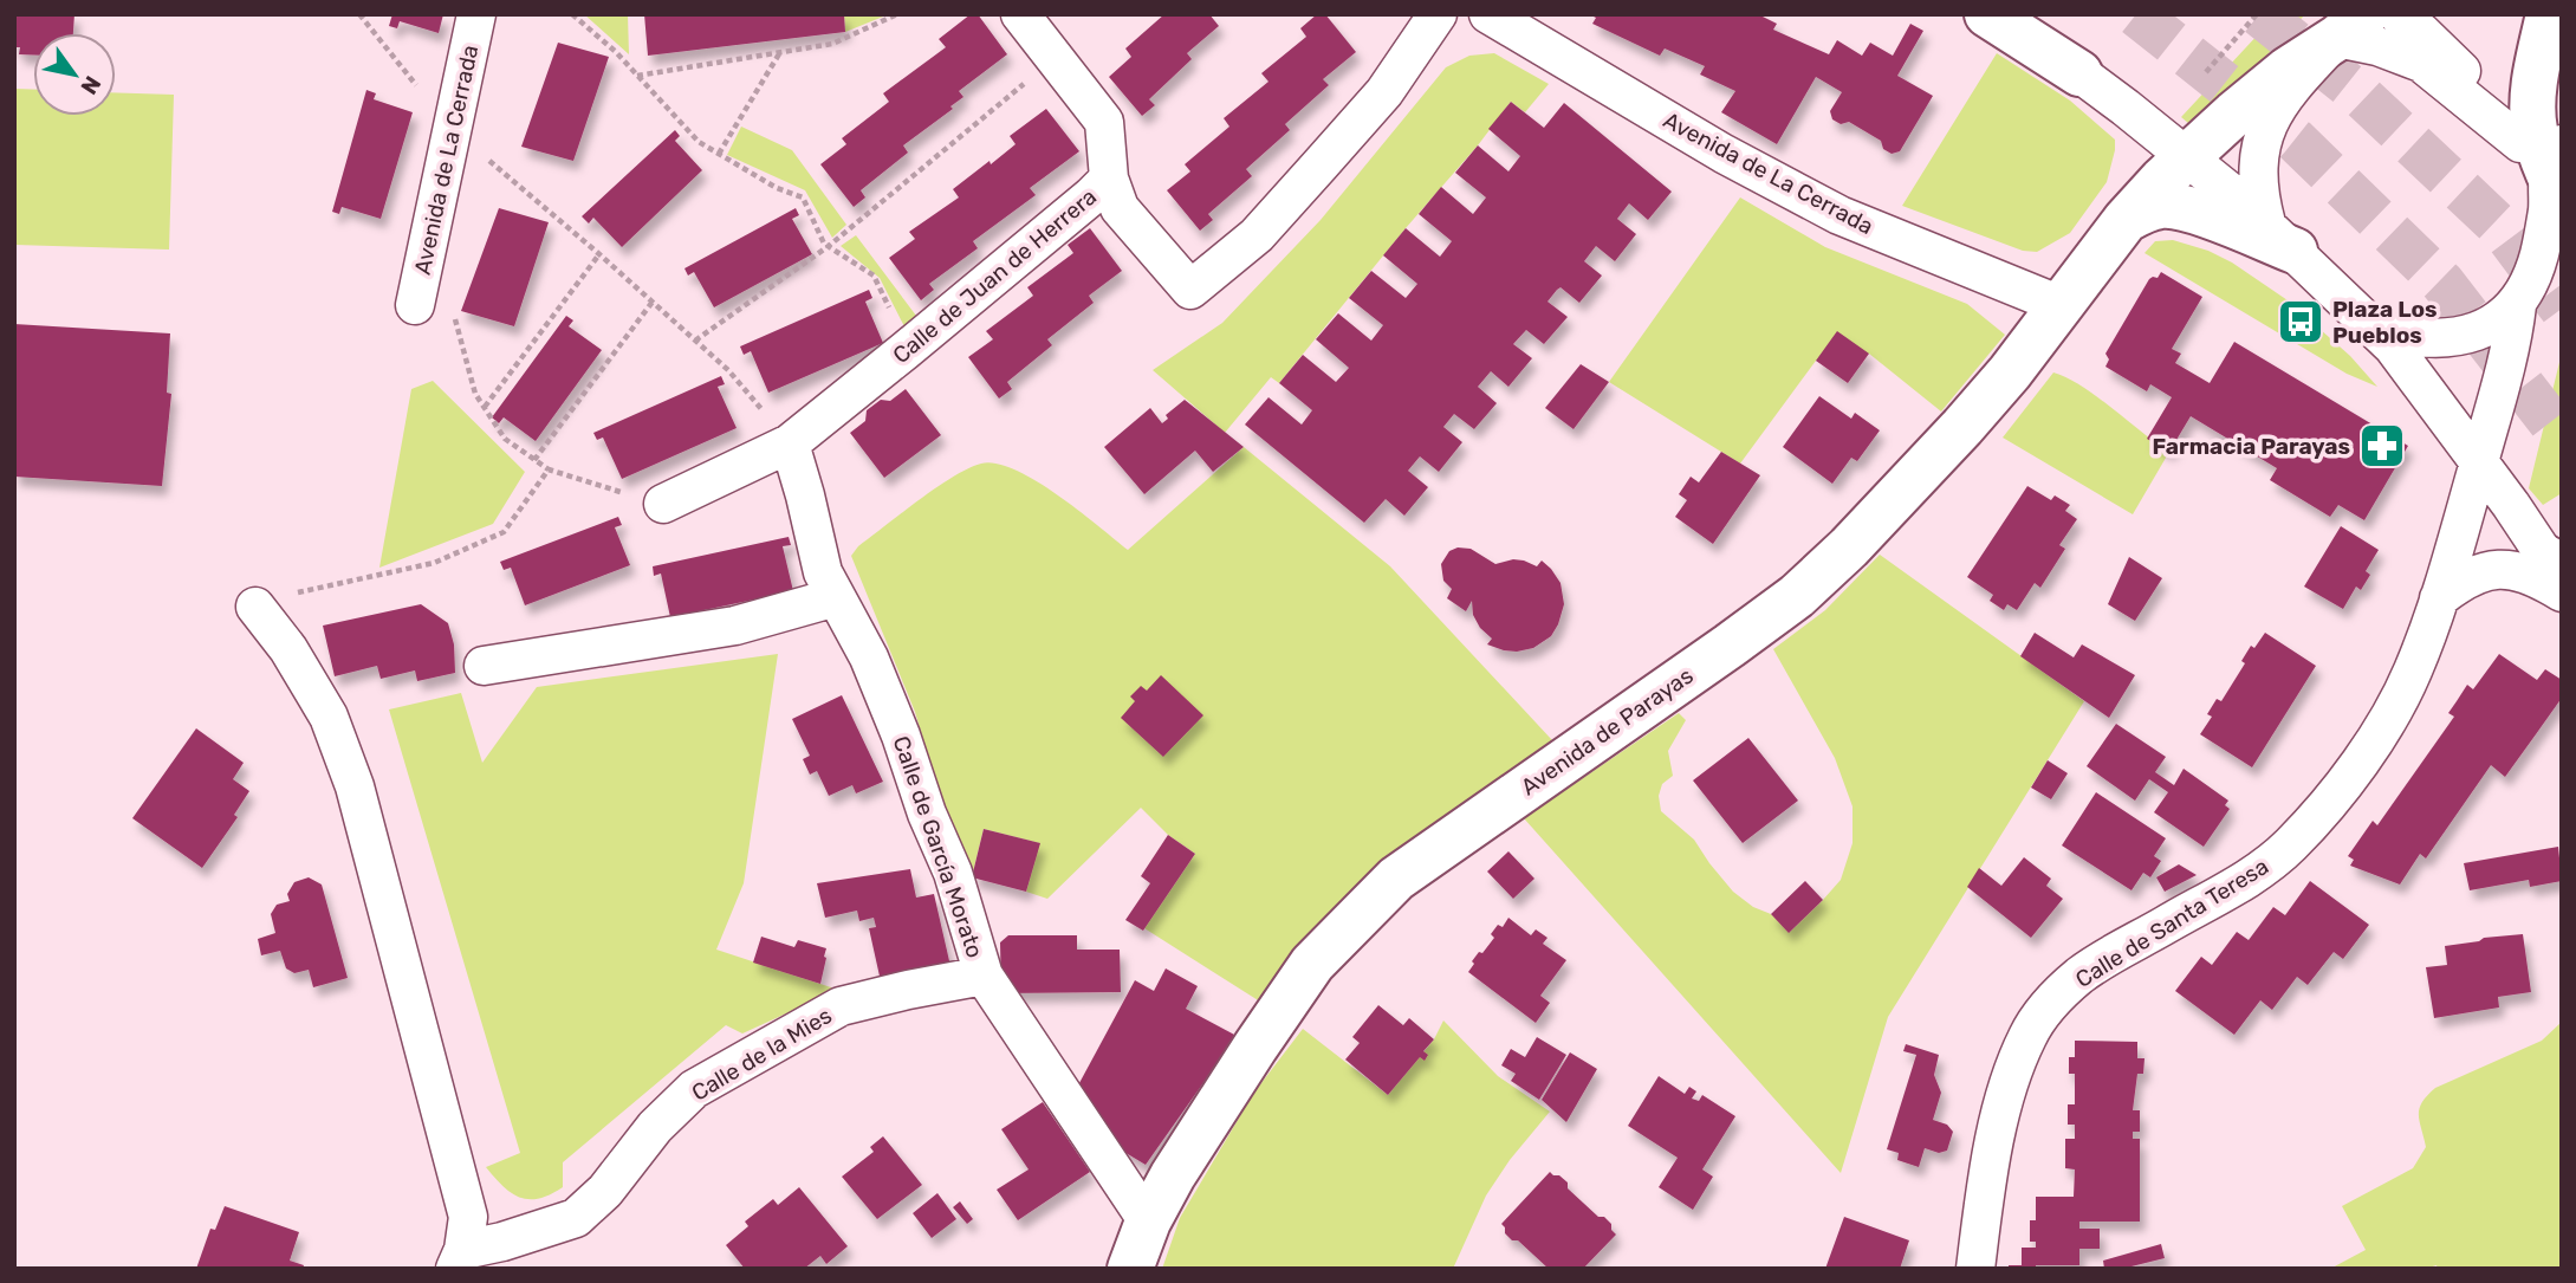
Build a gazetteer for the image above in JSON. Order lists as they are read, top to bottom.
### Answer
{
  "streets": {
    "main road": ["Avenida de Parayas"],
    "street": [
      "Avenida de La Cerrada",
      "Calle de Juan de Herrera",
      "Calle de García Morato",
      "Calle de Santa Teresa",
      "Calle de la Mies"
    ]
  },
  "crossings": [
    ["Avenida de La Cerrada", "Avenida de Parayas"],
    ["Calle de Juan de Herrera", "Calle de García Morato"],
    ["Avenida de Parayas", "Calle de García Morato"],
    ["Avenida de Parayas", "Calle de Santa Teresa"],
    ["Calle de García Morato", "Calle de la Mies"]
  ],
  "places": {
    "bus stop": ["Plaza Los Pueblos"],
    "pharmacy": ["Farmacia Parayas"]
  },
  "north": "bottom right"
}
